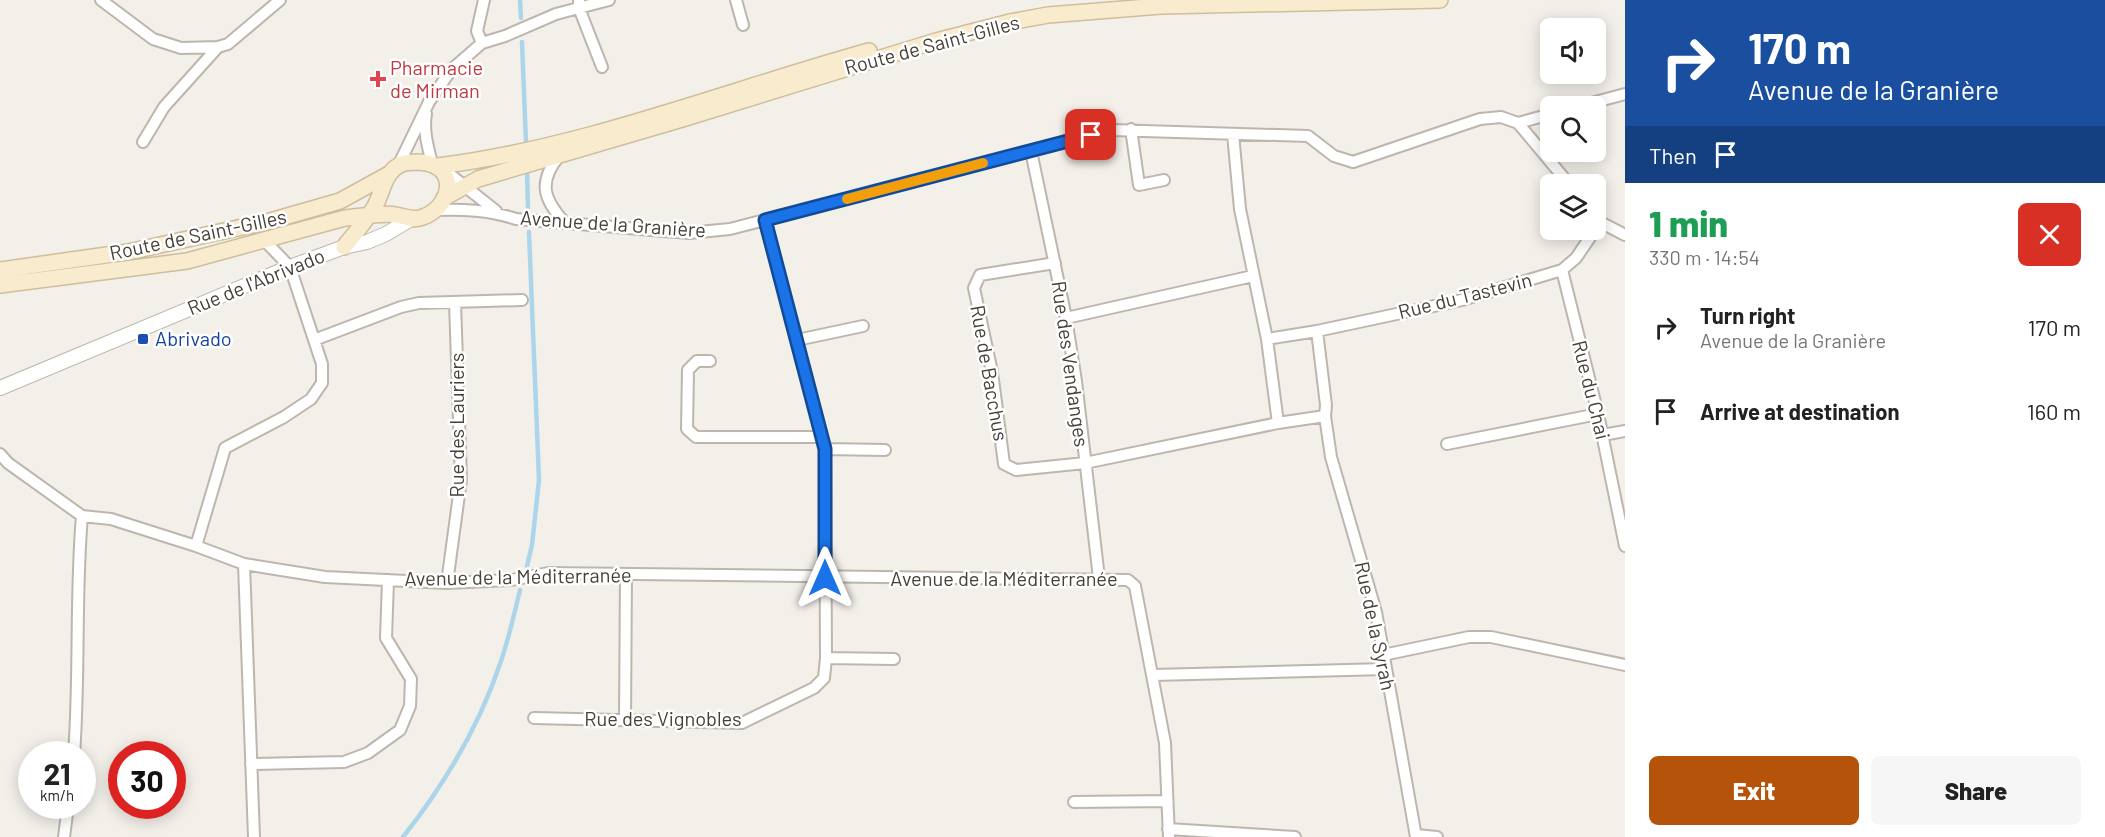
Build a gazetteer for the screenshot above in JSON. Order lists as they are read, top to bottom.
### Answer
{
  "streets": {
    "main road": ["Route de Saint-Gilles"],
    "street": [
      "Avenue de la Granière",
      "Rue de l'Abrivado",
      "Rue du Tastevin",
      "Rue des Vendanges",
      "Rue de Bacchus",
      "Rue du Chai",
      "Rue des Lauriers",
      "Avenue de la Méditerranée",
      "Rue de la Syrah",
      "Rue des Vignobles"
    ]
  },
  "crossings": [
    ["Route de Saint-Gilles", "Avenue de la Granière"],
    ["Route de Saint-Gilles", "Rue de l'Abrivado"],
    ["Avenue de la Granière", "Rue de l'Abrivado"],
    ["Avenue de la Granière", "Rue des Vendanges"],
    ["Avenue de la Granière", "Rue des Vignobles"],
    ["Rue du Tastevin", "Rue du Chai"],
    ["Rue du Tastevin", "Rue de la Syrah"],
    ["Rue des Vendanges", "Rue de Bacchus"],
    ["Rue des Vendanges", "Avenue de la Méditerranée"],
    ["Rue des Lauriers", "Avenue de la Méditerranée"],
    ["Avenue de la Méditerranée", "Rue des Vignobles"]
  ],
  "places": {
    "health": ["Pharmacie de Mirman"],
    "transit": ["Abrivado"]
  },
  "page": {
    "turn": ["170 m", "Avenue de la Granière"],
    "then": "Then",
    "heading": ["1 min", "330 m · 14:54"],
    "list": [
      {
        "name": "Turn right",
        "note": "Avenue de la Granière",
        "value": "170 m"
      },
      {
        "name": "Arrive at destination",
        "value": "160 m"
      }
    ],
    "speed": "21 km/h",
    "limit": "30",
    "buttons": ["Exit", "Share"]
  }
}
